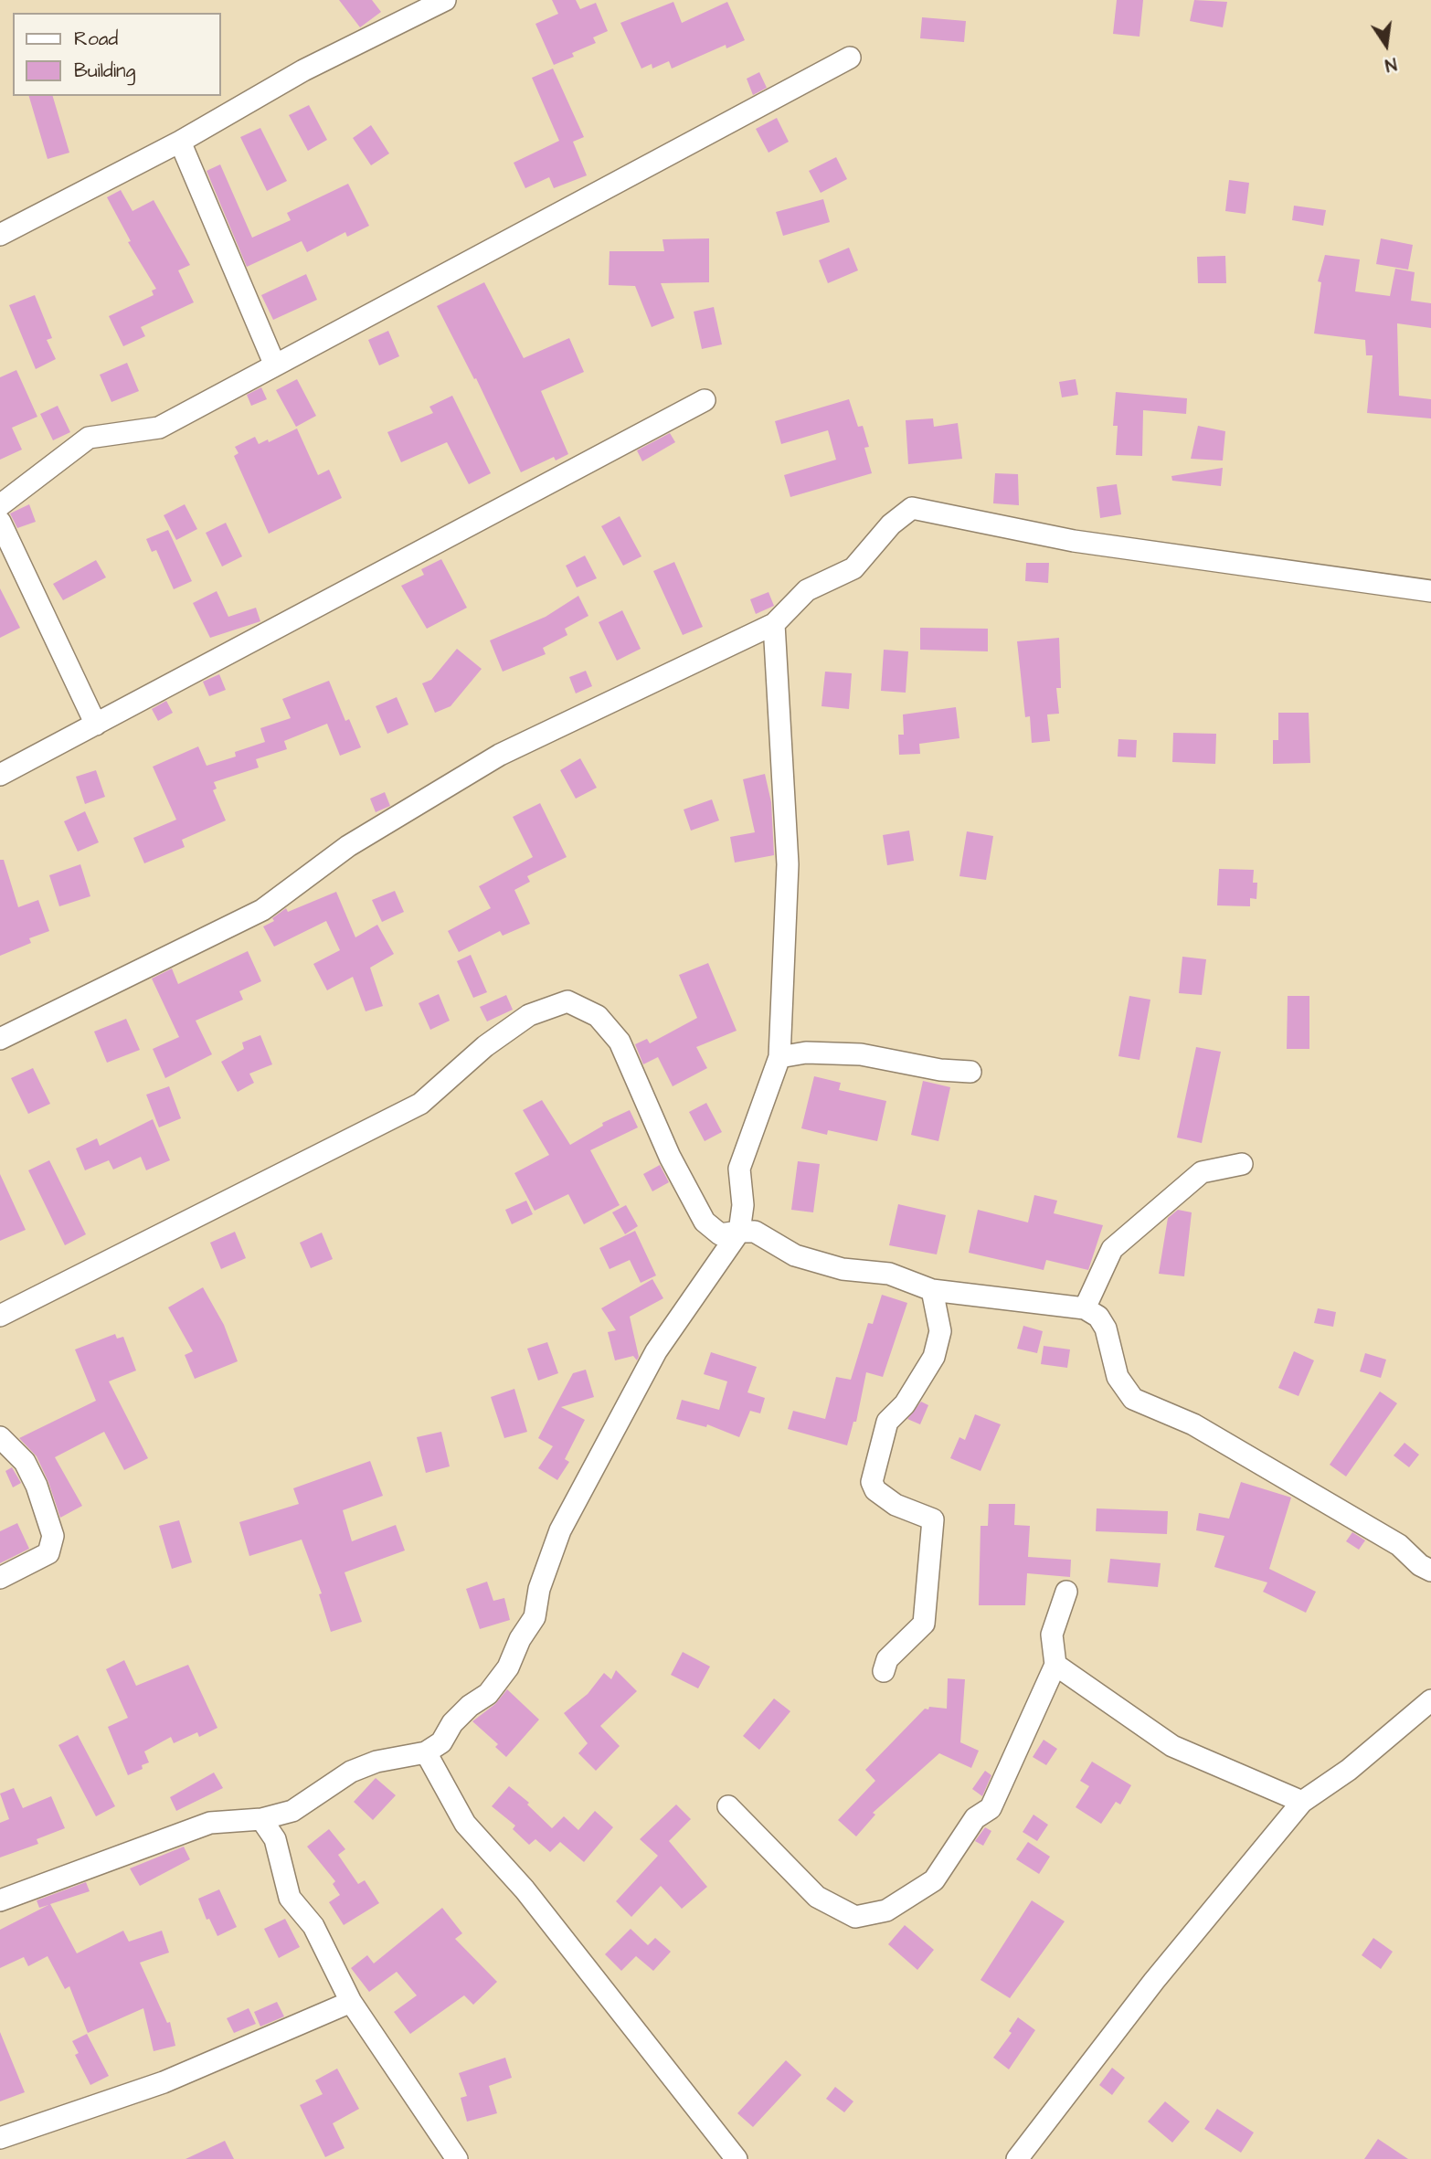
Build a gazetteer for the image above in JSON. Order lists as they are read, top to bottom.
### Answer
{
  "legend": ["Road", "Building"],
  "north": "bottom"
}
